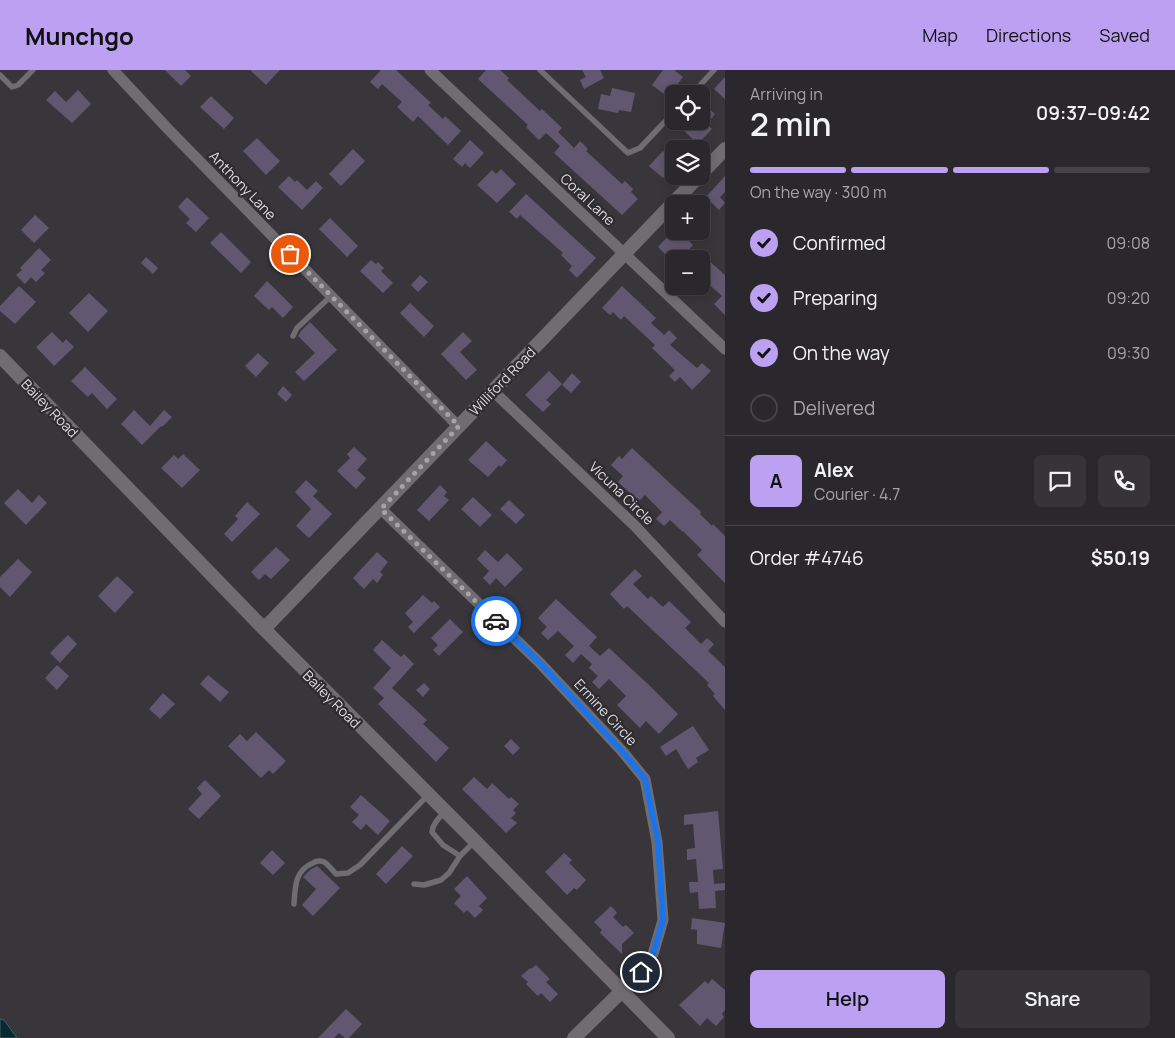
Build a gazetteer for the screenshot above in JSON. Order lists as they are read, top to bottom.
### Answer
{
  "streets": {
    "street": [
      "Anthony Lane",
      "Coral Lane",
      "Williford Road",
      "Bailey Road",
      "Vicuna Circle",
      "Ermine Circle"
    ]
  },
  "crossings": [
    ["Anthony Lane", "Williford Road"],
    ["Coral Lane", "Williford Road"],
    ["Williford Road", "Bailey Road"],
    ["Williford Road", "Vicuna Circle"],
    ["Williford Road", "Ermine Circle"],
    ["Bailey Road", "Ermine Circle"]
  ],
  "page": {
    "header": "Munchgo",
    "nav": ["Map", "Directions", "Saved"],
    "heading": ["2 min", "Arriving in", "09:37–09:42"],
    "panel": [
      "Alex",
      "Courier · 4.7",
      "Order #4746",
      "$50.19"
    ],
    "map_buttons": ["+", "−"],
    "bar": "On the way · 300 m",
    "list": [
      ["Confirmed", "09:08"],
      ["Preparing", "09:20"],
      ["On the way", "09:30"],
      "Delivered"
    ],
    "round": "A",
    "buttons": ["Help", "Share"]
  }
}
